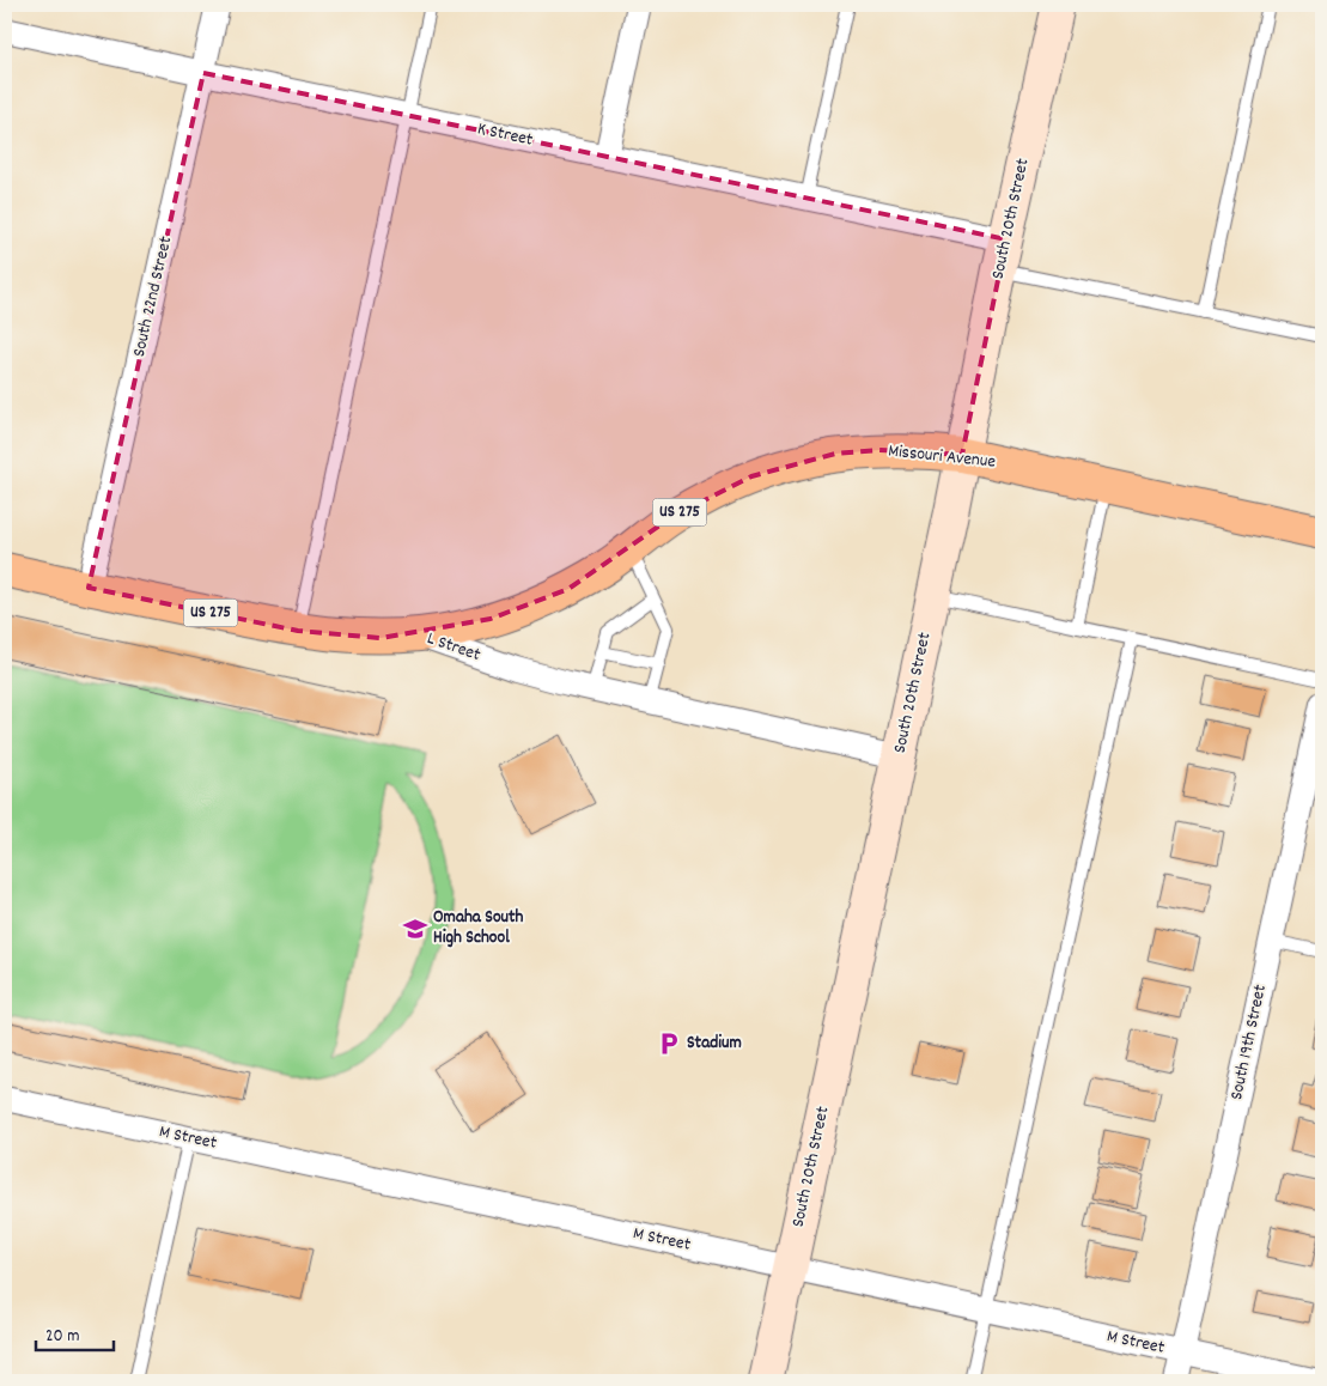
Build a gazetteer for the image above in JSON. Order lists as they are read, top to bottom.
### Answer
{
  "streets": {
    "main road": ["Missouri Avenue", "US 275", "L Street"],
    "street": [
      "K Street",
      "South 20th Street",
      "South 22nd Street",
      "South 19th Street",
      "M Street"
    ]
  },
  "crossings": [
    ["K Street", "South 20th Street"],
    ["K Street", "South 22nd Street"],
    ["South 20th Street", "Missouri Avenue"],
    ["South 20th Street", "L Street"],
    ["South 20th Street", "M Street"],
    ["South 22nd Street", "L Street"],
    ["Missouri Avenue", "L Street"],
    ["South 19th Street", "M Street"]
  ],
  "places": {
    "school or university": ["Omaha South High School"],
    "parking": ["Stadium"]
  },
  "scale_bar": "20 m"
}
